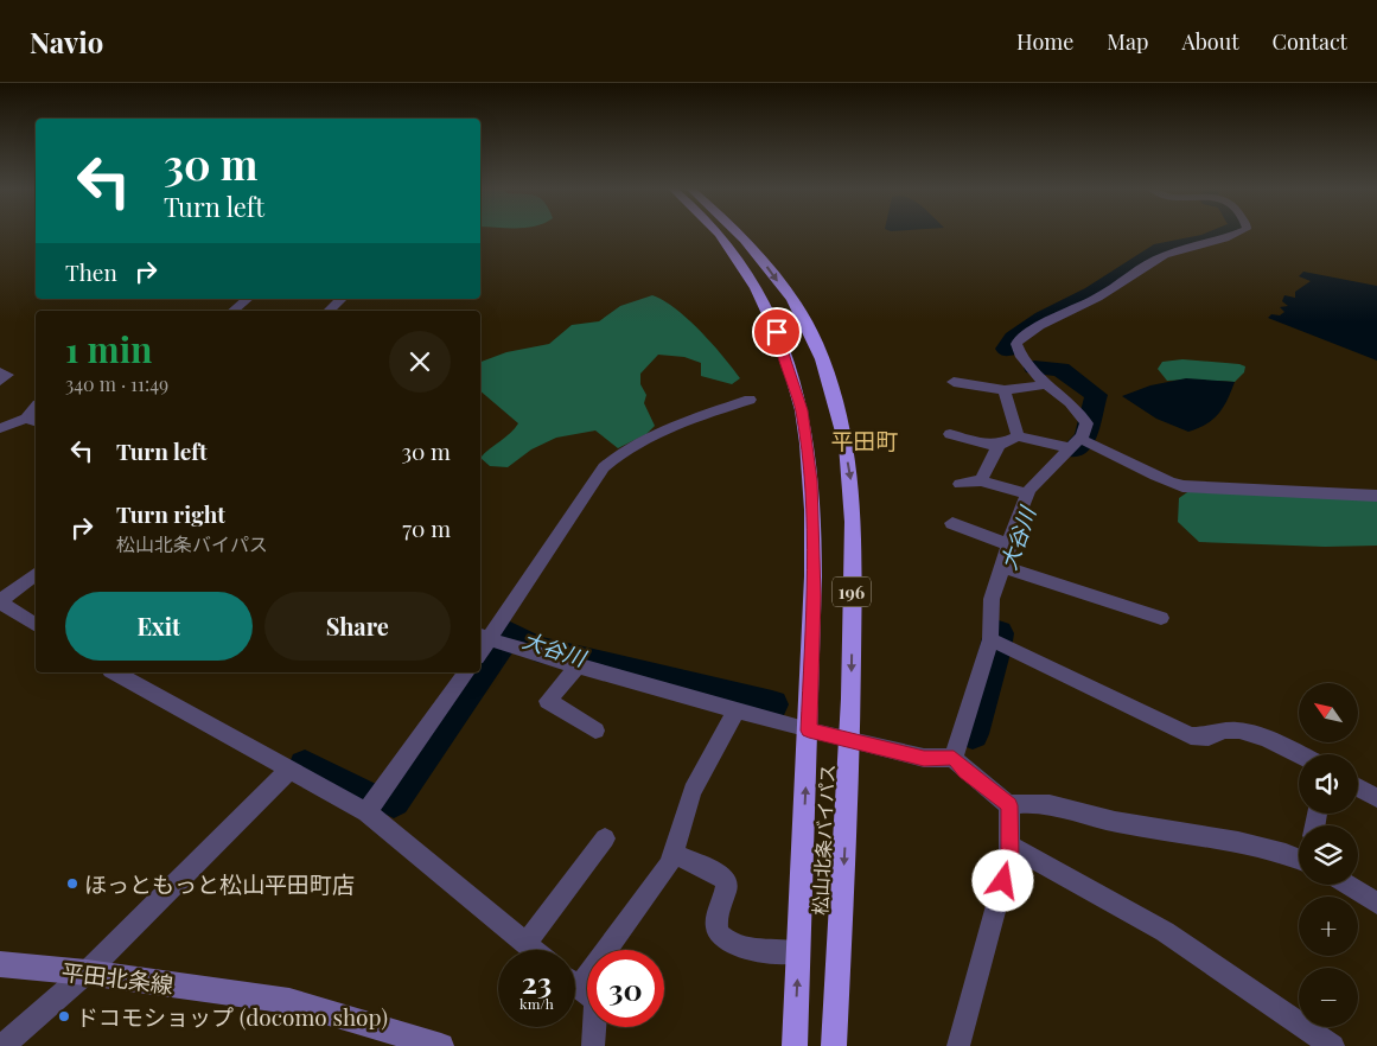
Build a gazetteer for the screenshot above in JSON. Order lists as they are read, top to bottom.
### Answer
{
  "streets": {
    "highway": ["196", "松山北条バイパス"],
    "main road": ["平田北条線"]
  },
  "districts": ["平田町"],
  "water": ["大谷川"],
  "places": ["ほっともっと松山平田町店", "ドコモショップ (docomo shop)"],
  "north": "top left",
  "page": {
    "header": "Navio",
    "nav": [
      "Home",
      "Map",
      "About",
      "Contact"
    ],
    "turn": ["30 m", "Turn left"],
    "then": "Then",
    "heading": ["1 min", "340 m · 11:49"],
    "list": [
      {
        "name": "Turn left",
        "value": "30 m"
      },
      {
        "name": "Turn right",
        "note": "松山北条バイパス",
        "value": "70 m"
      }
    ],
    "buttons": ["Exit", "Share"],
    "map_buttons": ["+", "−"],
    "speed": "23 km/h",
    "limit": "30"
  }
}
